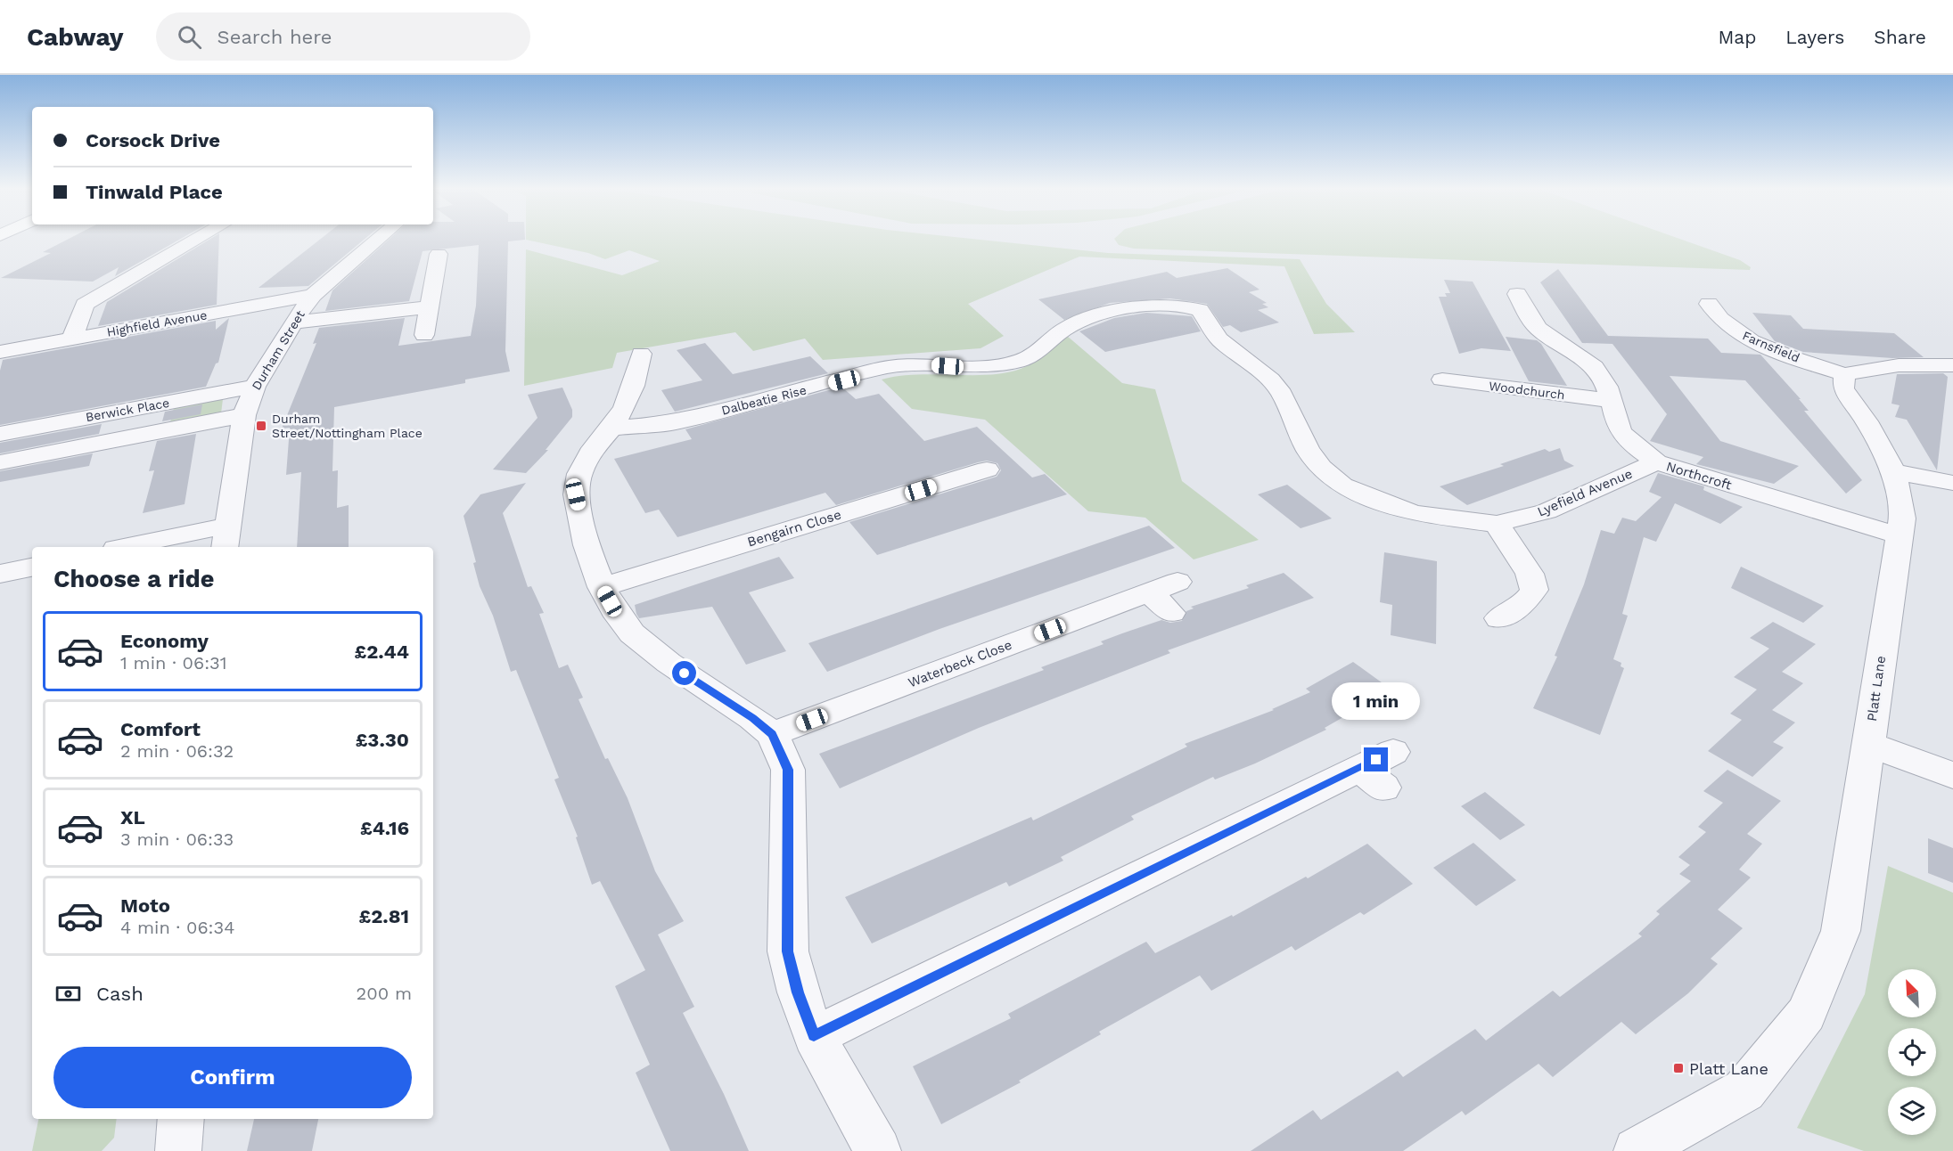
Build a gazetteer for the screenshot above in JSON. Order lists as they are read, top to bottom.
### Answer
{
  "streets": {
    "street": [
      "Highfield Avenue",
      "Farnsfield",
      "Durham Street",
      "Woodchurch",
      "Dalbeatie Rise",
      "Berwick Place",
      "Northcroft",
      "Lyefield Avenue",
      "Bengairn Close",
      "Waterbeck Close",
      "Platt Lane"
    ]
  },
  "crossings": [
    ["Highfield Avenue", "Durham Street"],
    ["Farnsfield", "Platt Lane"],
    ["Durham Street", "Berwick Place"],
    ["Woodchurch", "Northcroft"],
    ["Dalbeatie Rise", "Lyefield Avenue"],
    ["Northcroft", "Lyefield Avenue"],
    ["Northcroft", "Platt Lane"]
  ],
  "places": {
    "transit": ["Durham Street/Nottingham Place", "Platt Lane"]
  },
  "north": "top left",
  "page": {
    "header": "Cabway",
    "search": "Search here",
    "nav": ["Map", "Layers", "Share"],
    "banner": ["Corsock Drive", "Tinwald Place"],
    "heading": "Choose a ride",
    "list": [
      {
        "name": "Economy",
        "note": "1 min · 06:31",
        "value": "£2.44"
      },
      {
        "name": "Comfort",
        "note": "2 min · 06:32",
        "value": "£3.30"
      },
      {
        "name": "XL",
        "note": "3 min · 06:33",
        "value": "£4.16"
      },
      {
        "name": "Moto",
        "note": "4 min · 06:34",
        "value": "£2.81"
      }
    ],
    "bubble": "1 min",
    "pay": ["Cash", "200 m"],
    "buttons": "Confirm"
  }
}
